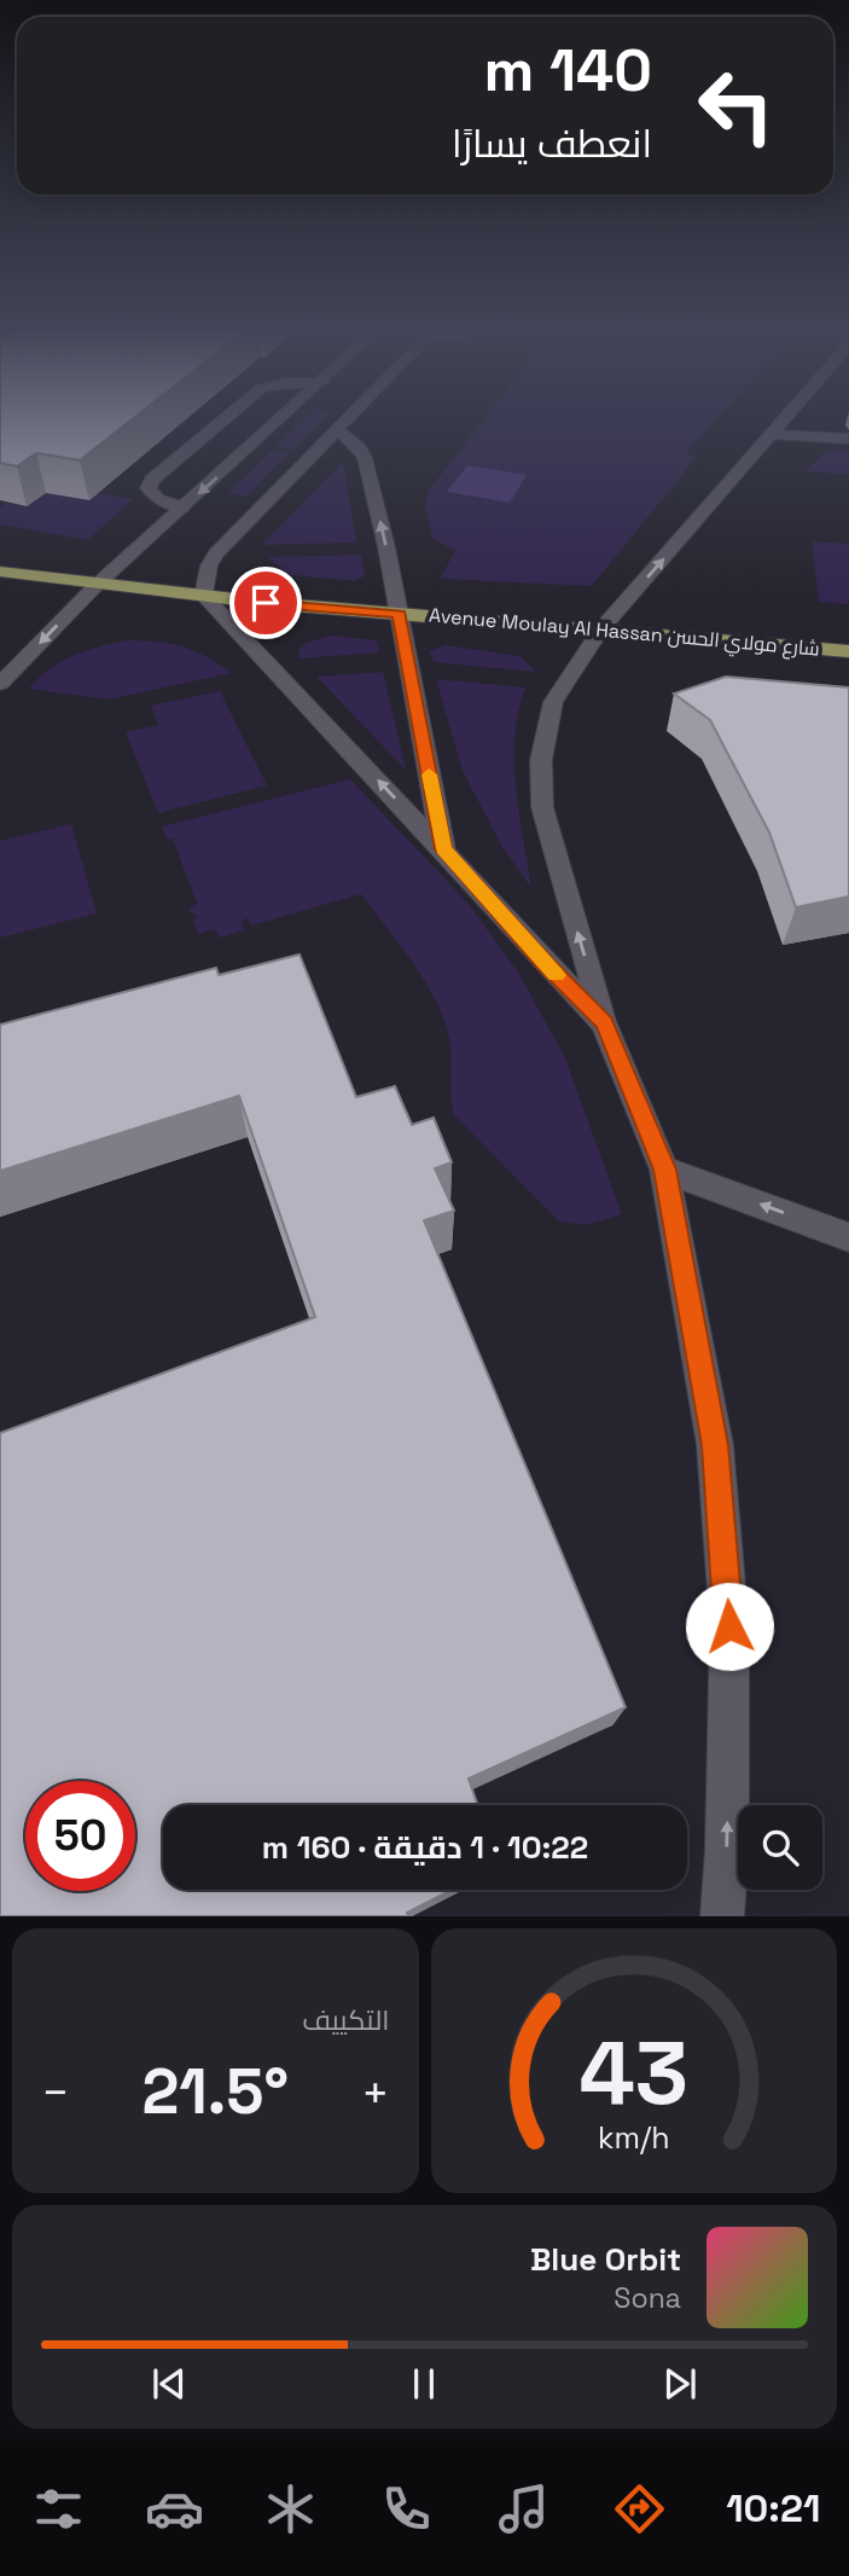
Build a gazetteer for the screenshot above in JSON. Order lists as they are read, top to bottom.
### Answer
{
  "streets": {
    "main road": ["Avenue Moulay Al Hassan شارع مولاي الحسن"]
  },
  "page": {
    "turn": ["140 m", "انعطف يسارًا"],
    "limit": "50",
    "trip": "10:22 · 1 دقيقة · 160 m",
    "tile": "التكييف",
    "heat": ["−", "21.5°", "+"],
    "song": ["Blue Orbit", "Sona"],
    "tabs": "10:21",
    "gauge": ["43", "km/h"]
  }
}
